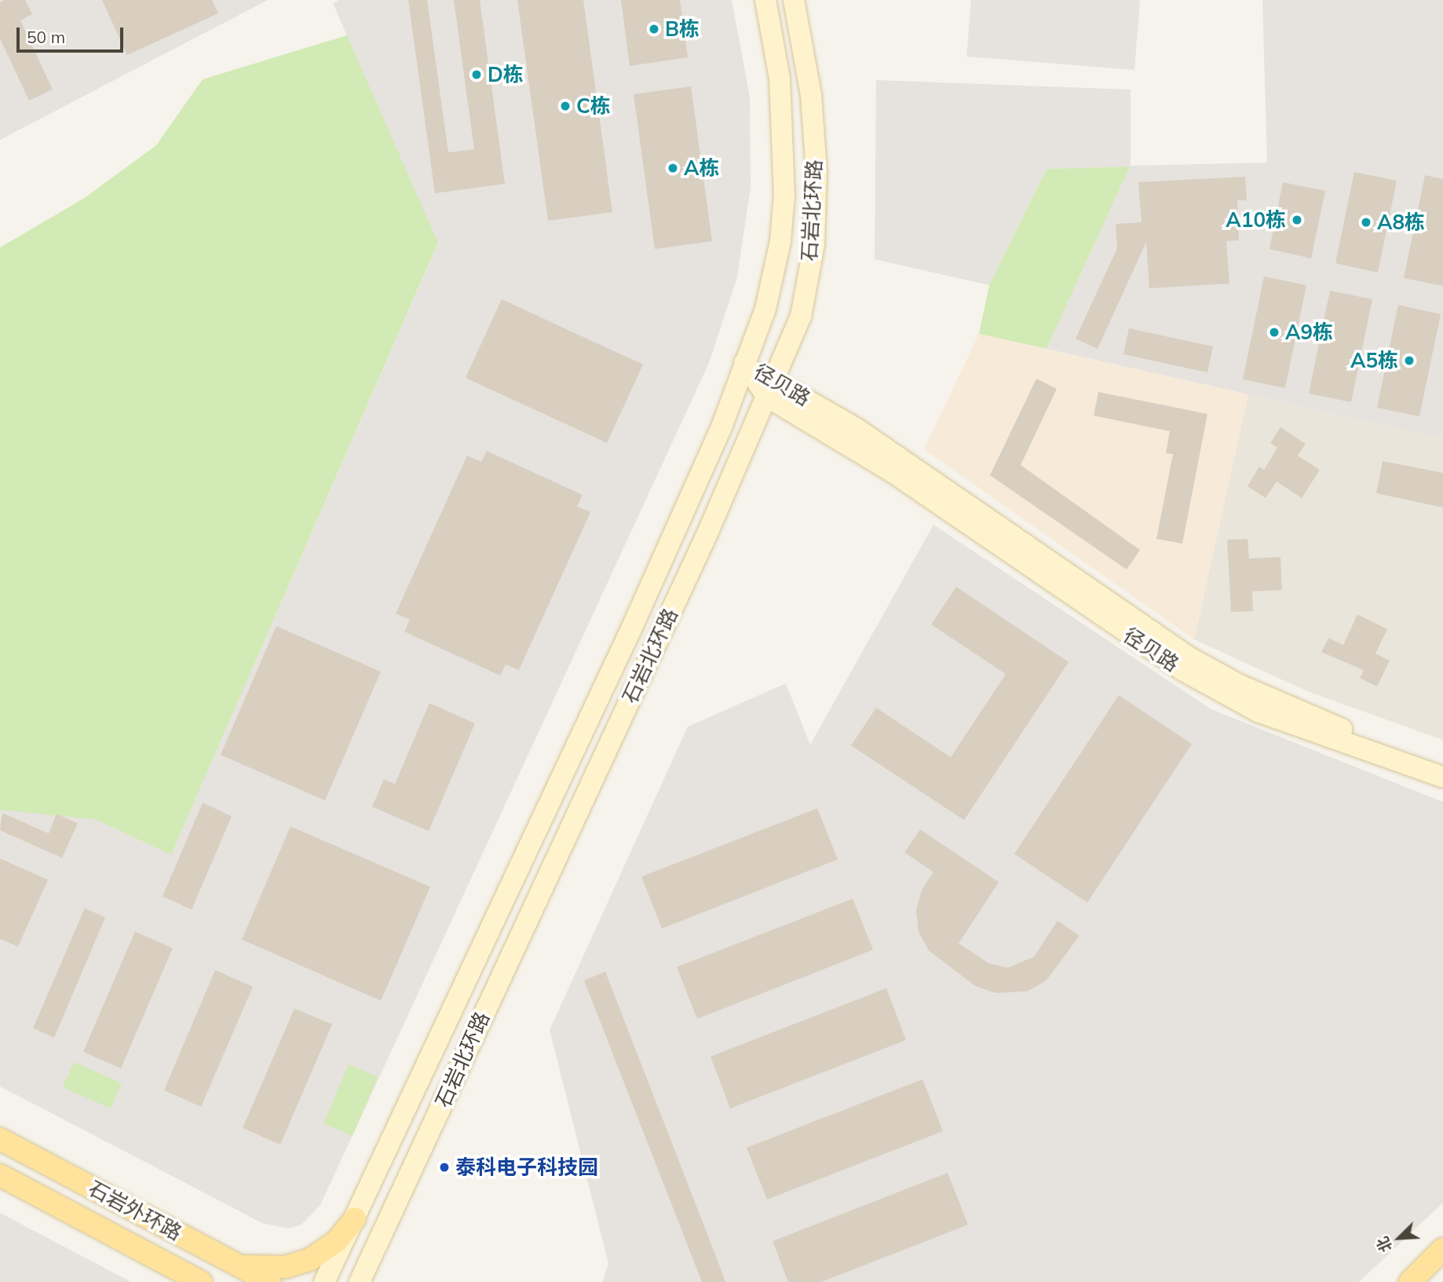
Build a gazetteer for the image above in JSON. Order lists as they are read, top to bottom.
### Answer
{
  "streets": {
    "main road": ["石岩北环路", "径贝路", "石岩外环路"]
  },
  "crossings": [
    ["石岩北环路", "径贝路"]
  ],
  "places": [
    "B栋",
    "D栋",
    "C栋",
    "A栋",
    "A10栋",
    "A8栋",
    "A9栋",
    "A5栋",
    "泰科电子科技园"
  ],
  "scale_bar": "50 m",
  "north": "bottom left"
}
